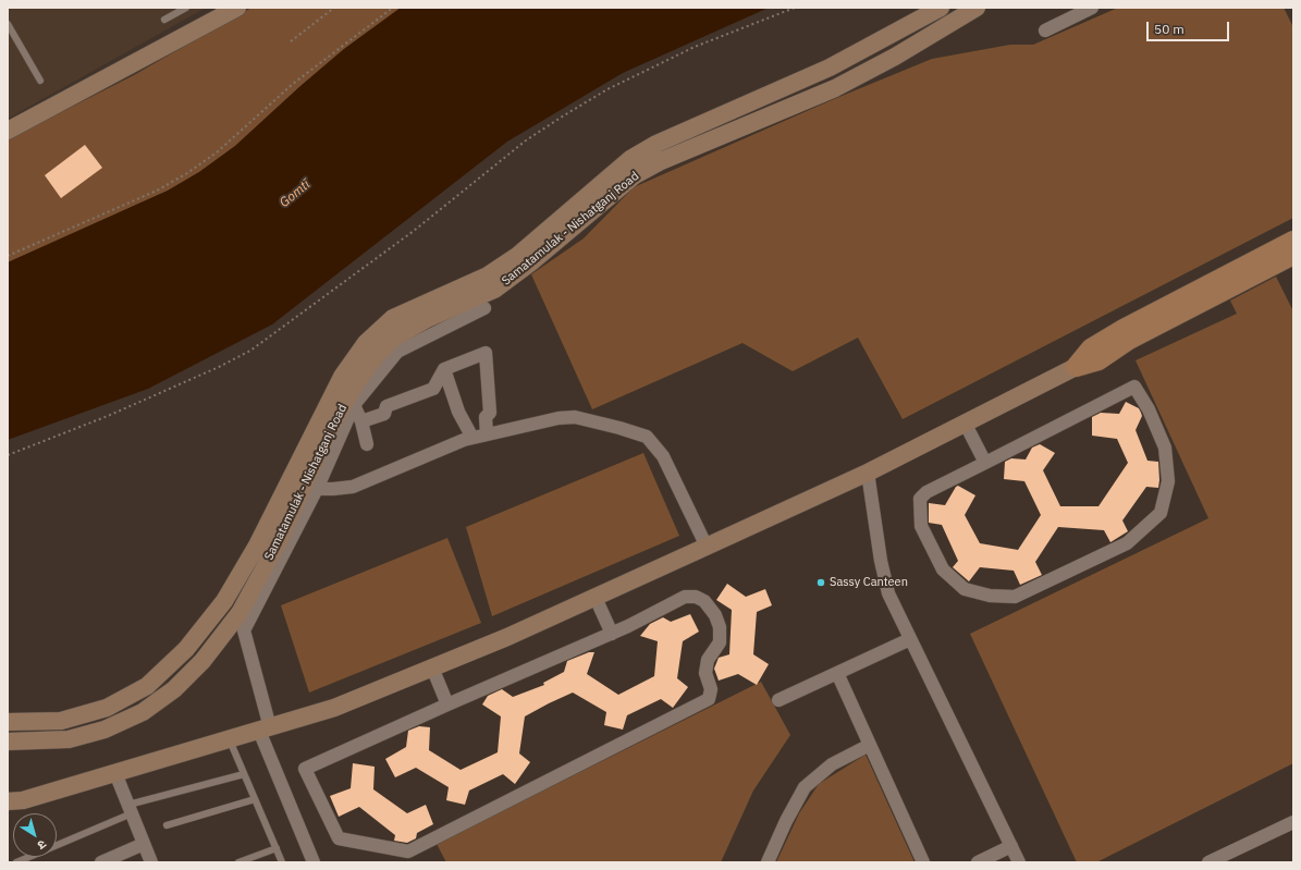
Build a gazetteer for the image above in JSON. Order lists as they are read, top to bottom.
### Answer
{
  "streets": {
    "street": ["Samatamulak - Nishatganj Road"]
  },
  "water": ["Gomtī"],
  "places": ["Sassy Canteen"],
  "scale_bar": "50 m",
  "north": "bottom right"
}
